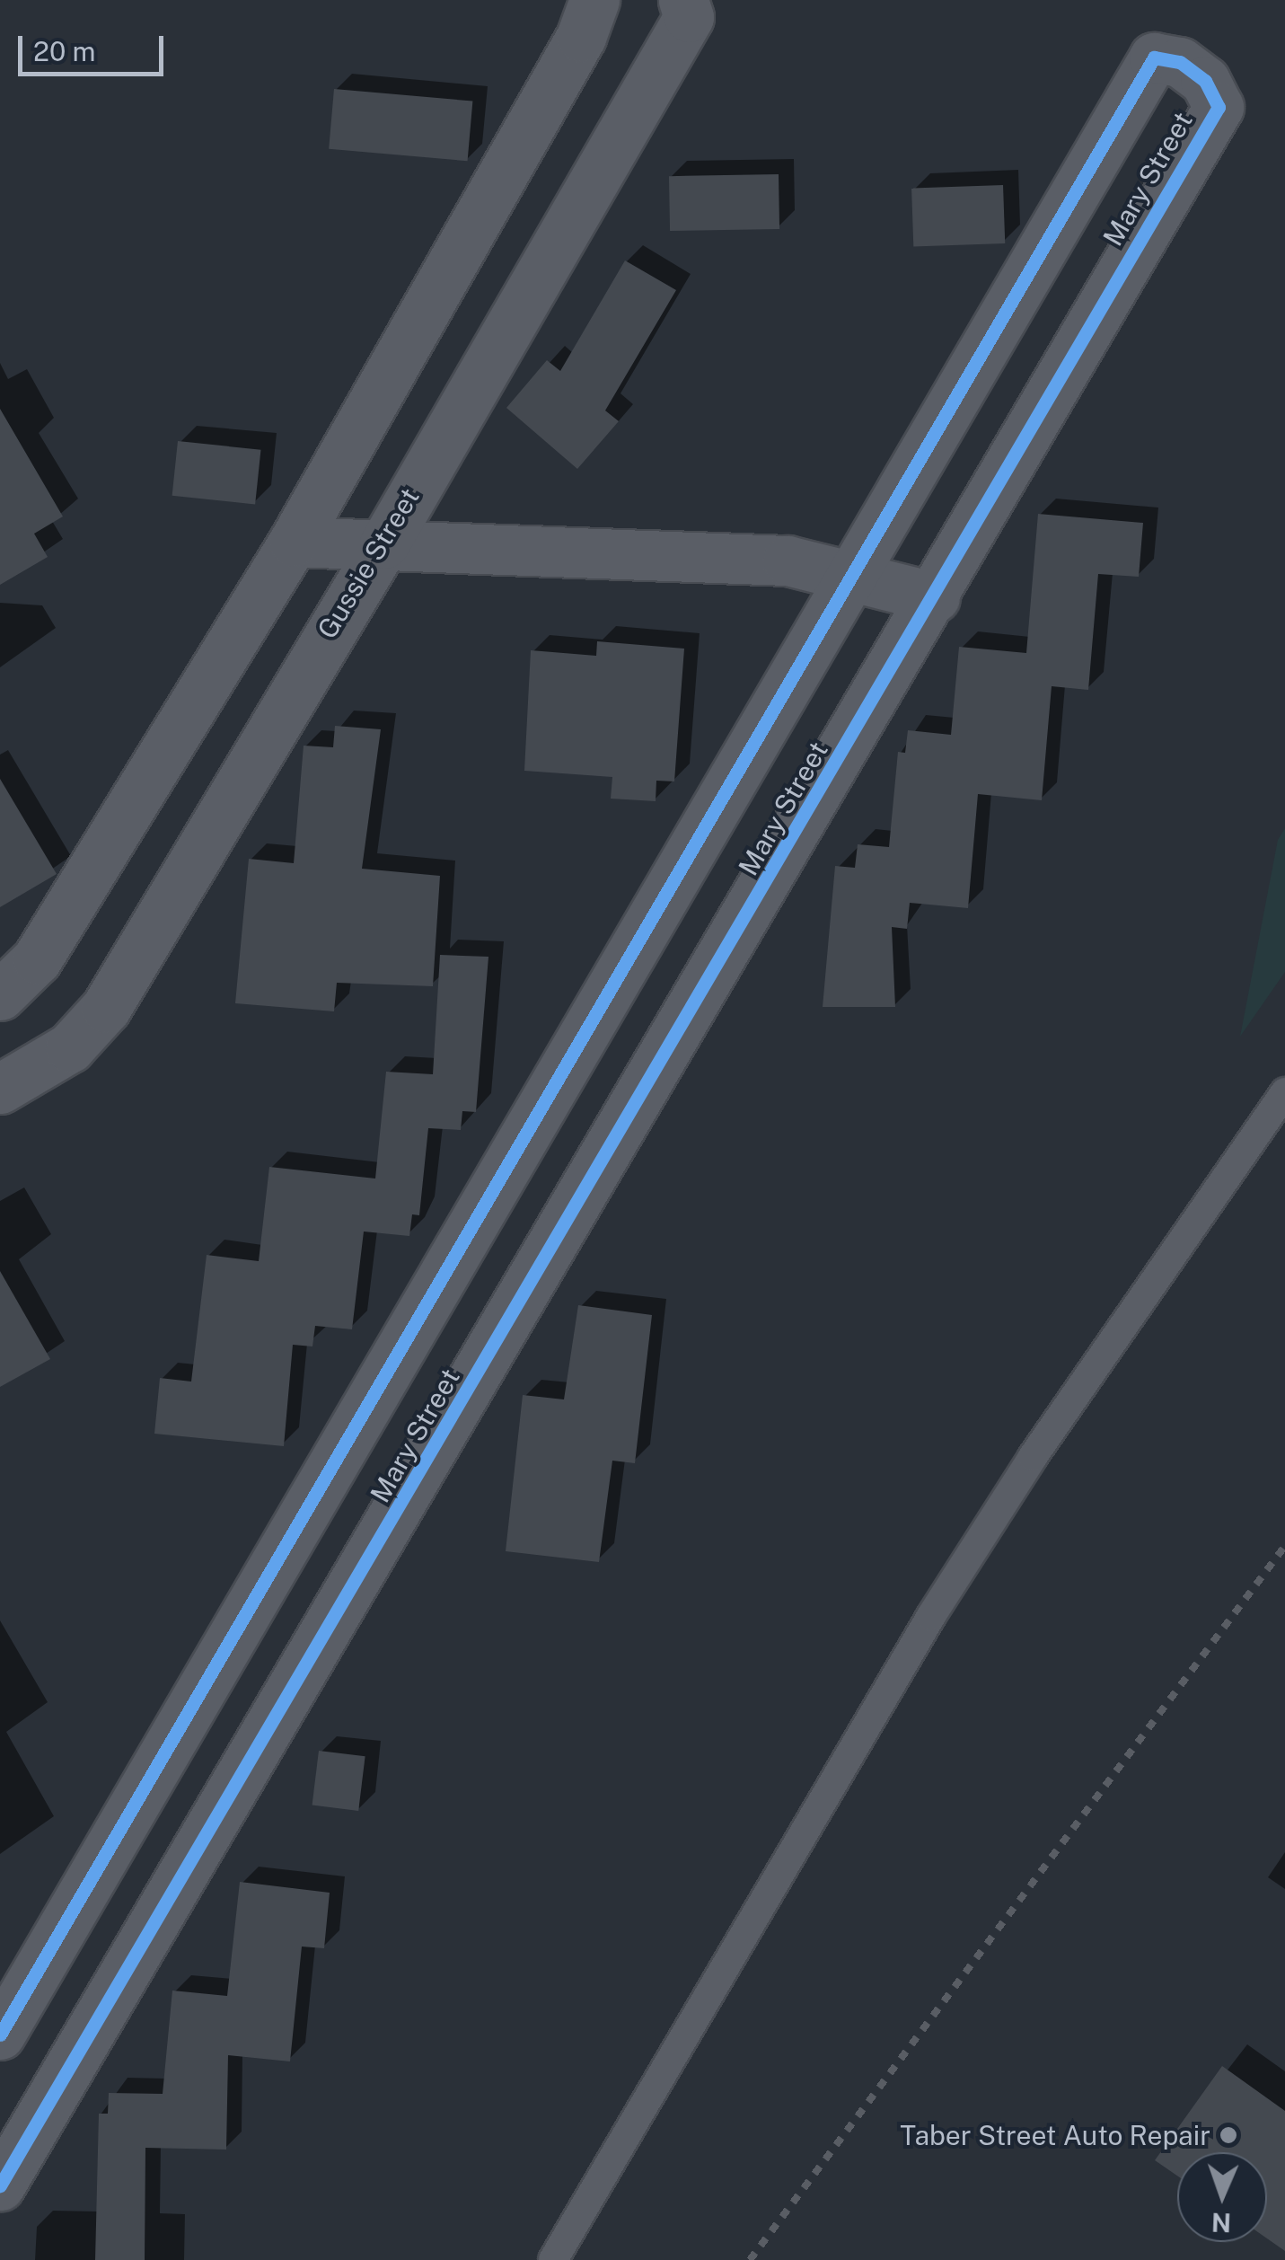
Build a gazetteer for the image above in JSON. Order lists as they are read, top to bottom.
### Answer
{
  "streets": {
    "street": ["Mary Street", "Gussie Street"]
  },
  "places": ["Taber Street Auto Repair"],
  "scale_bar": "20 m",
  "north": "bottom"
}
